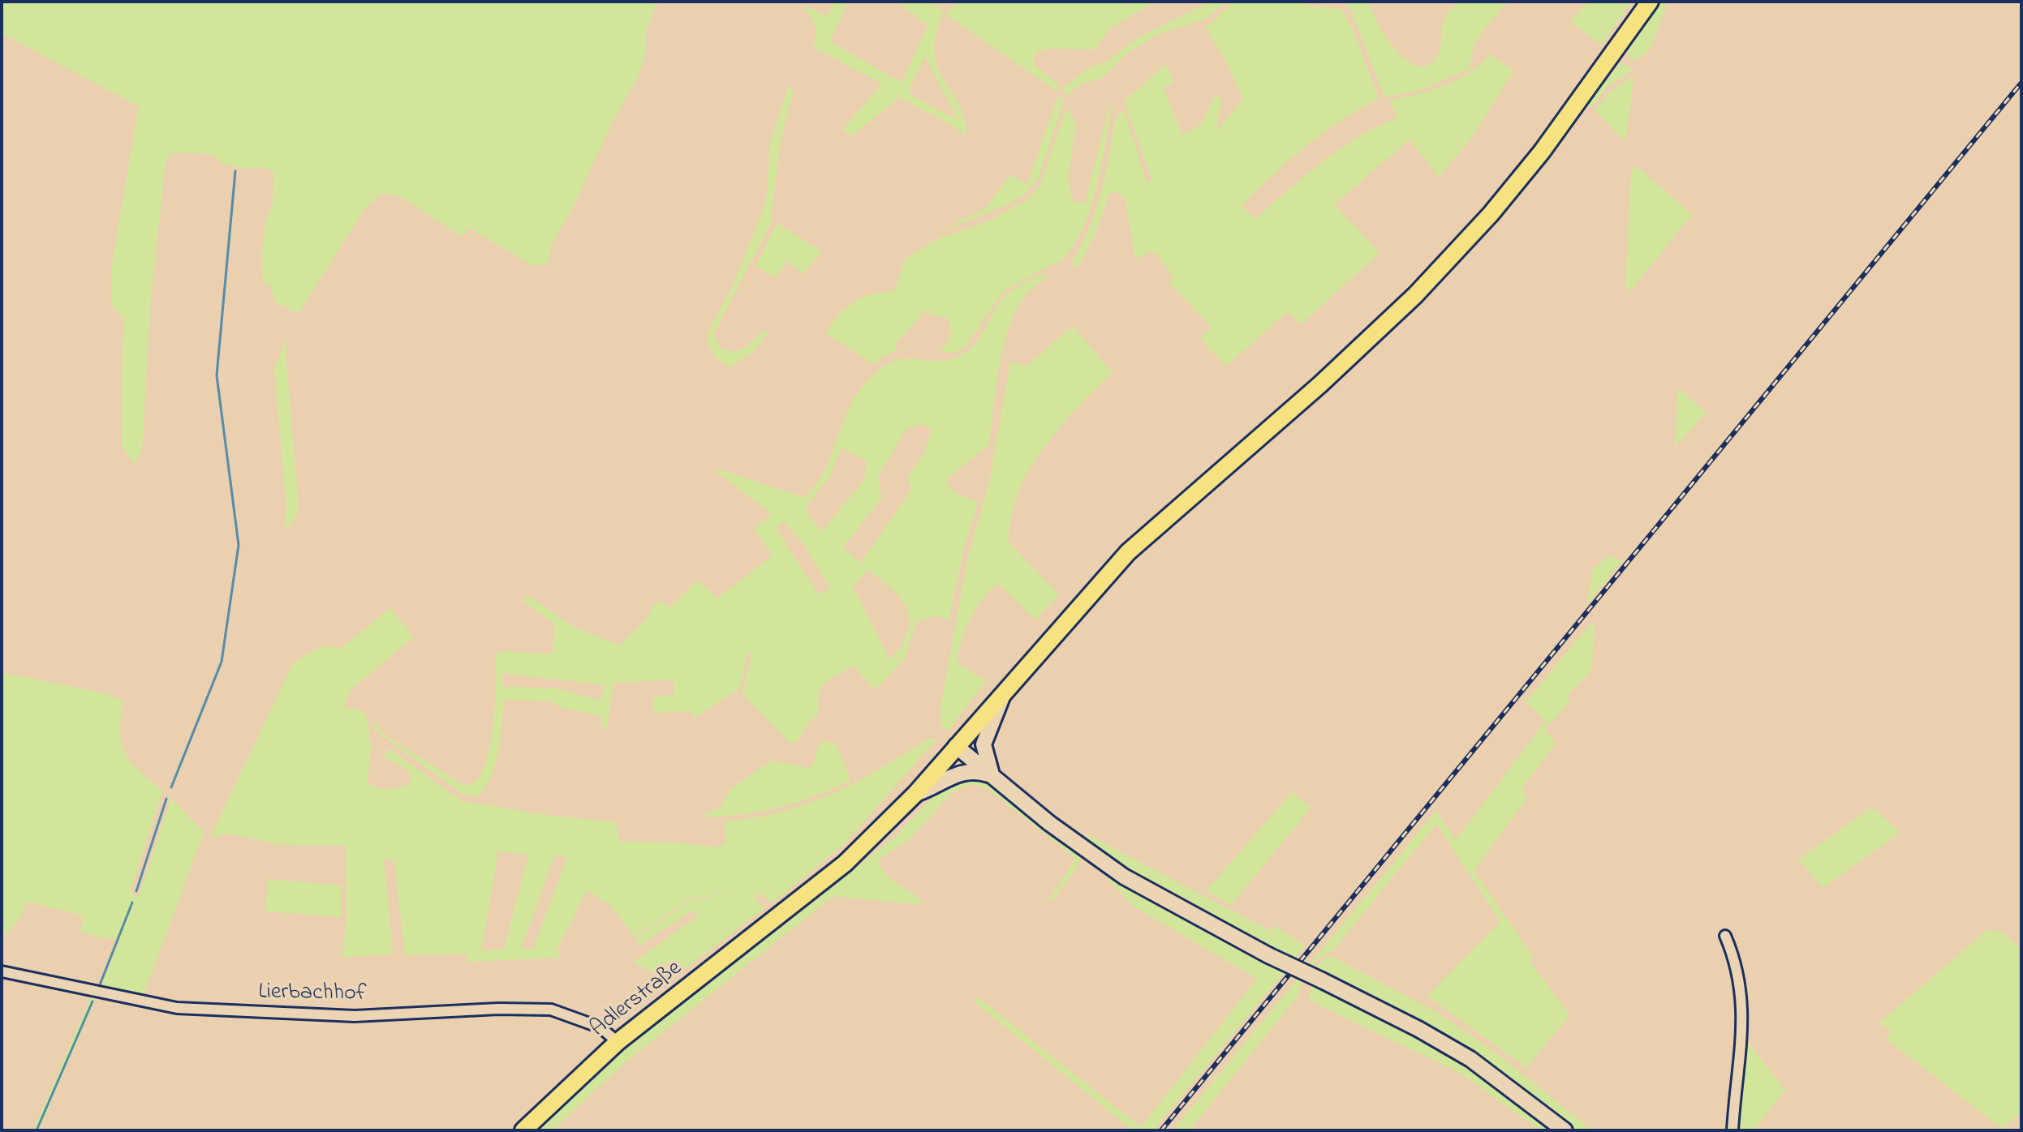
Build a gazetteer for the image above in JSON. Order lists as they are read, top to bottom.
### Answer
{
  "streets": {
    "main road": ["Adlerstraße"],
    "street": ["Lierbachhof"]
  },
  "crossings": [
    ["Lierbachhof", "Adlerstraße"]
  ]
}
